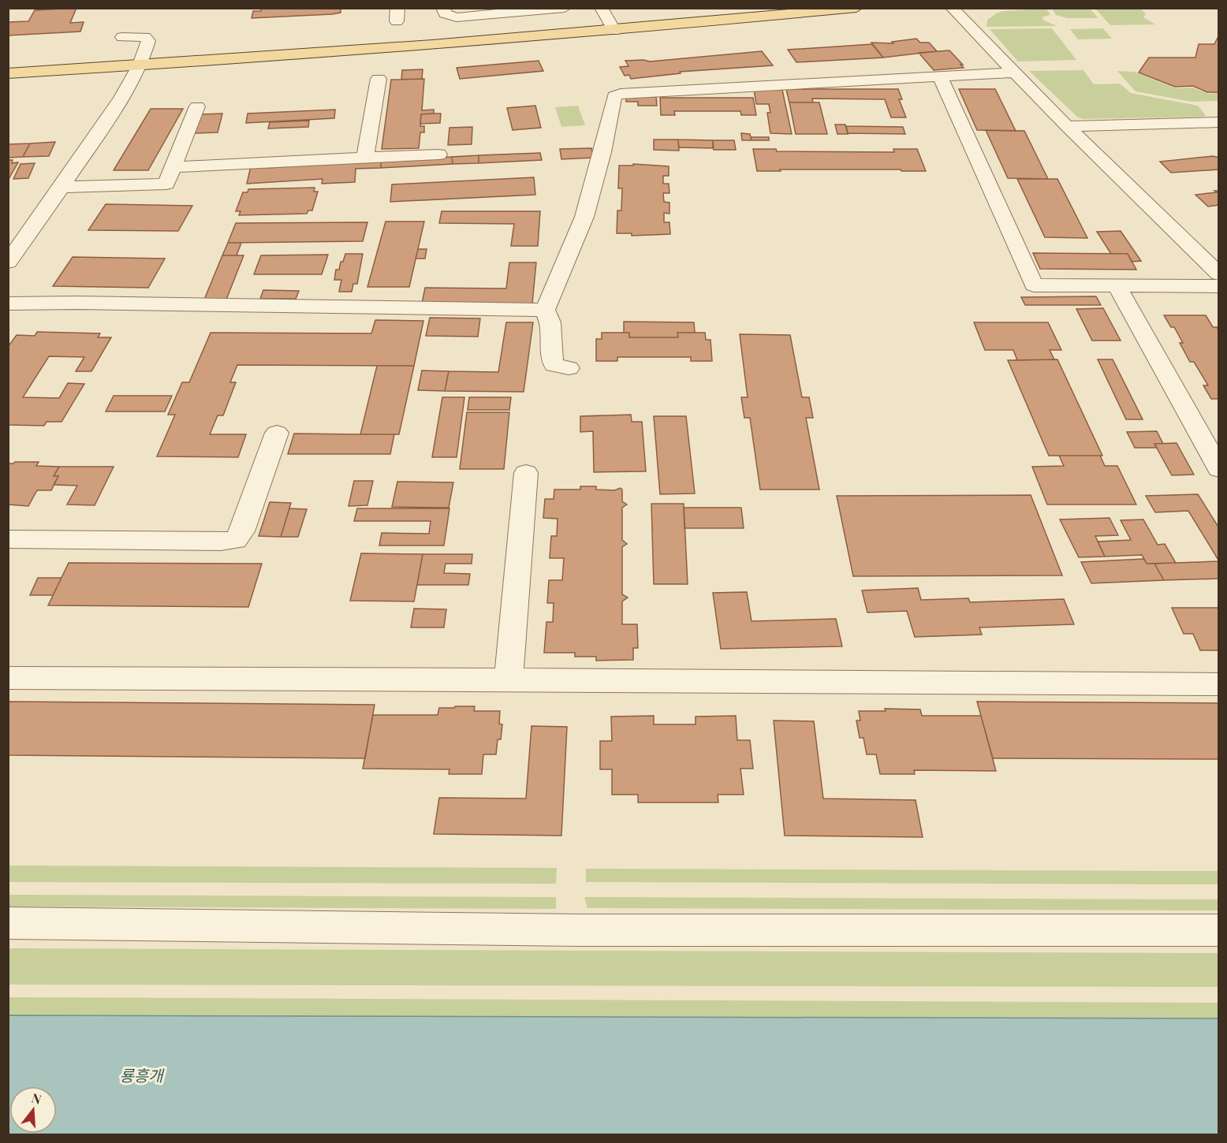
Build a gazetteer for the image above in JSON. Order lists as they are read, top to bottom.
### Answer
{
  "water": ["룡흥개"],
  "north": "top"
}
